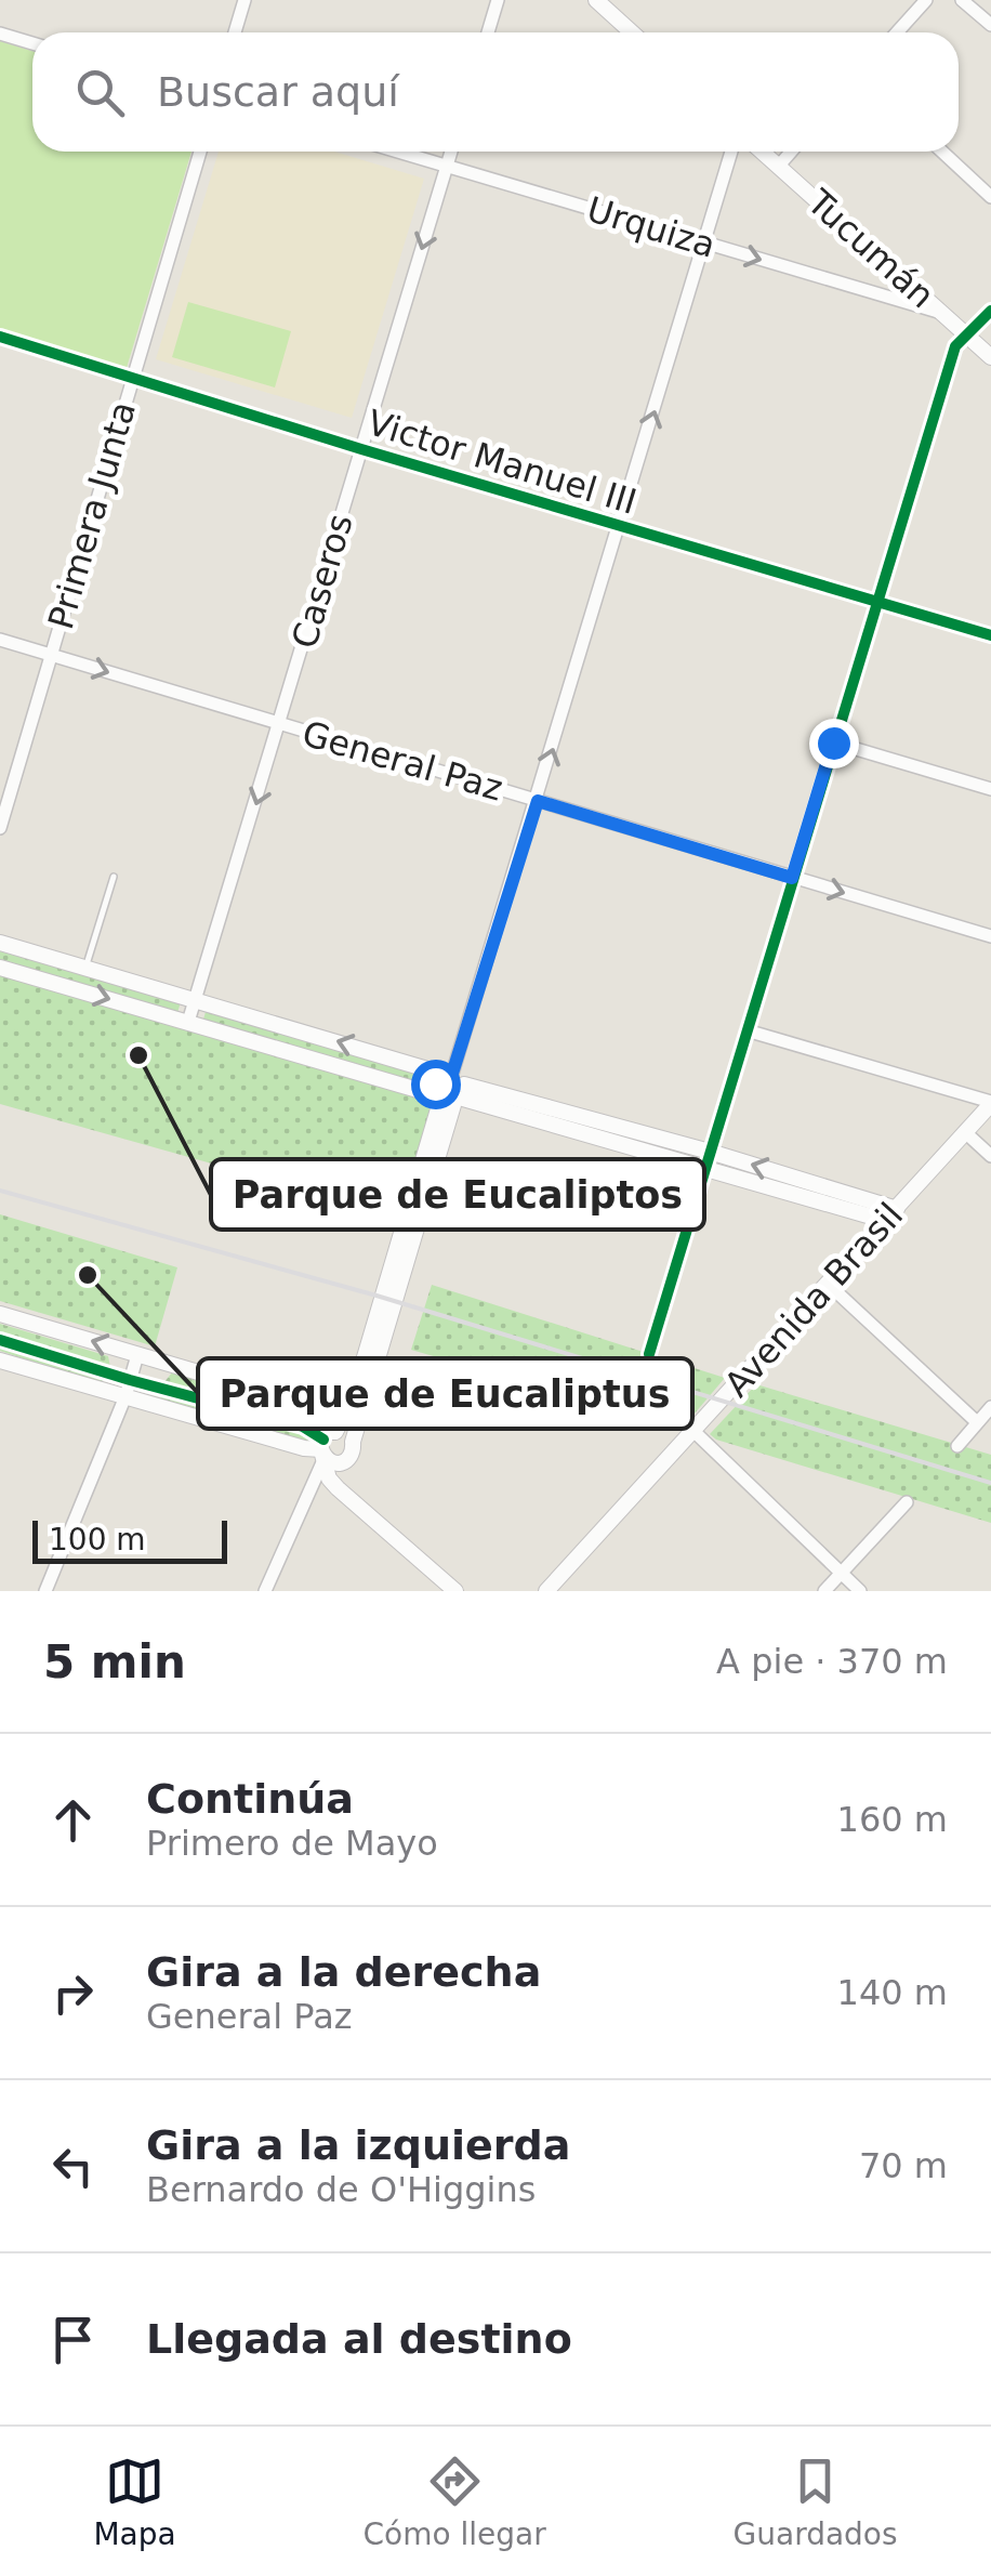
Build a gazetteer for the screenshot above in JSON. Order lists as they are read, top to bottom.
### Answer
{
  "streets": {
    "street": [
      "Urquiza",
      "Tucumán",
      "Victor Manuel III",
      "Primera Junta",
      "Caseros",
      "General Paz",
      "Avenida Brasil"
    ]
  },
  "crossings": [
    ["Urquiza", "Tucumán"],
    ["Urquiza", "Caseros"],
    ["Victor Manuel III", "Primera Junta"],
    ["Victor Manuel III", "Caseros"],
    ["Primera Junta", "General Paz"],
    ["Caseros", "General Paz"]
  ],
  "one_way": ["Urquiza", "Caseros", "General Paz"],
  "places": ["Parque de Eucaliptos", "Parque de Eucaliptus"],
  "scale_bar": "100 m",
  "page": {
    "search": "Buscar aquí",
    "scale": "100 m",
    "heading": ["5 min", "A pie · 370 m"],
    "list": [
      ["Continúa", "Primero de Mayo", "160 m"],
      ["Gira a la derecha", "General Paz", "140 m"],
      ["Gira a la izquierda", "Bernardo de O'Higgins", "70 m"],
      "Llegada al destino"
    ],
    "nav": ["Mapa", "Cómo llegar", "Guardados"]
  }
}
